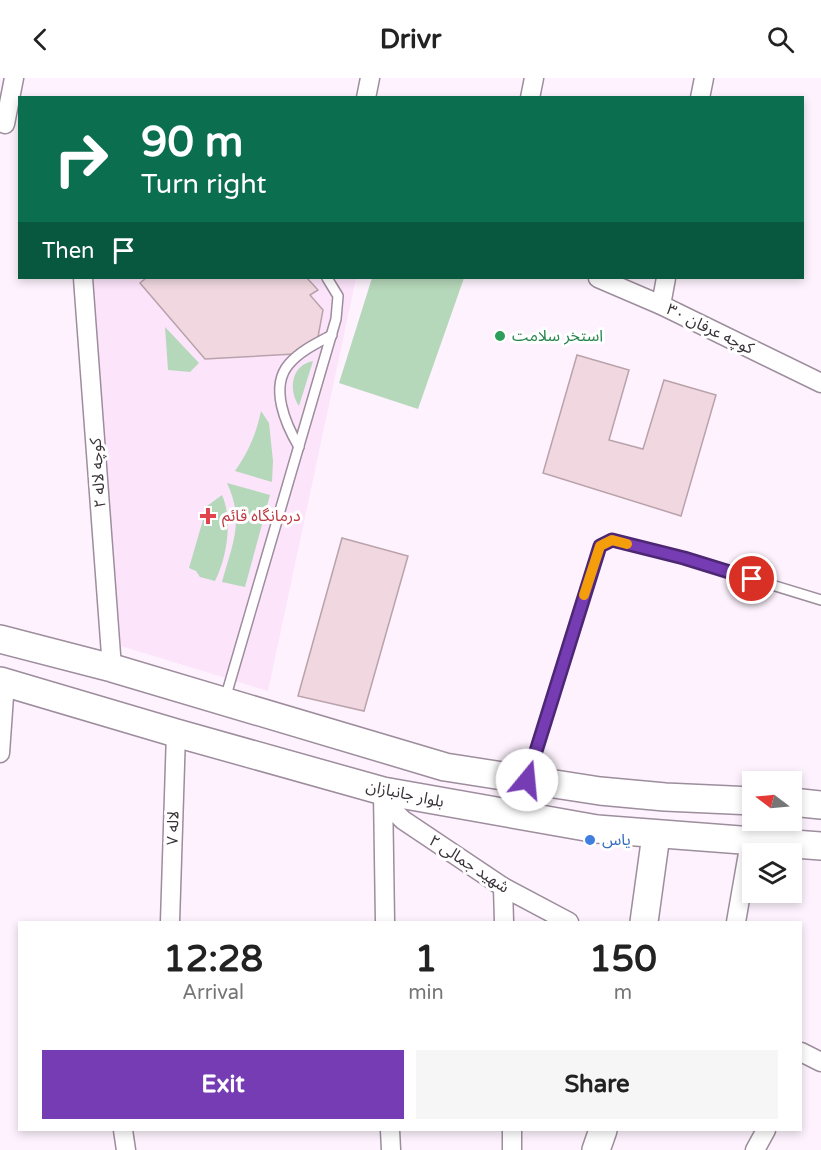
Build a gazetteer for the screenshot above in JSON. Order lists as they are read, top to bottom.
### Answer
{
  "streets": {
    "street": [
      "کوچه عرفان ۳۰",
      "کوچه لاله ۲",
      "بلوار جانبازان",
      "لاله ۷",
      "شهید جمالی ۲"
    ]
  },
  "crossings": [
    ["بلوار جانبازان", "لاله ۷"],
    ["بلوار جانبازان", "شهید جمالی ۲"]
  ],
  "places": {
    "other": ["استخر سلامت", "یاس"],
    "health": ["درمانگاه قائم"]
  },
  "north": "left",
  "page": {
    "header": "Drivr",
    "turn": ["90 m", "Turn right"],
    "then": "Then",
    "eta": [
      "12:28",
      "Arrival",
      "1",
      "min",
      "150",
      "m"
    ],
    "buttons": ["Exit", "Share"]
  }
}
